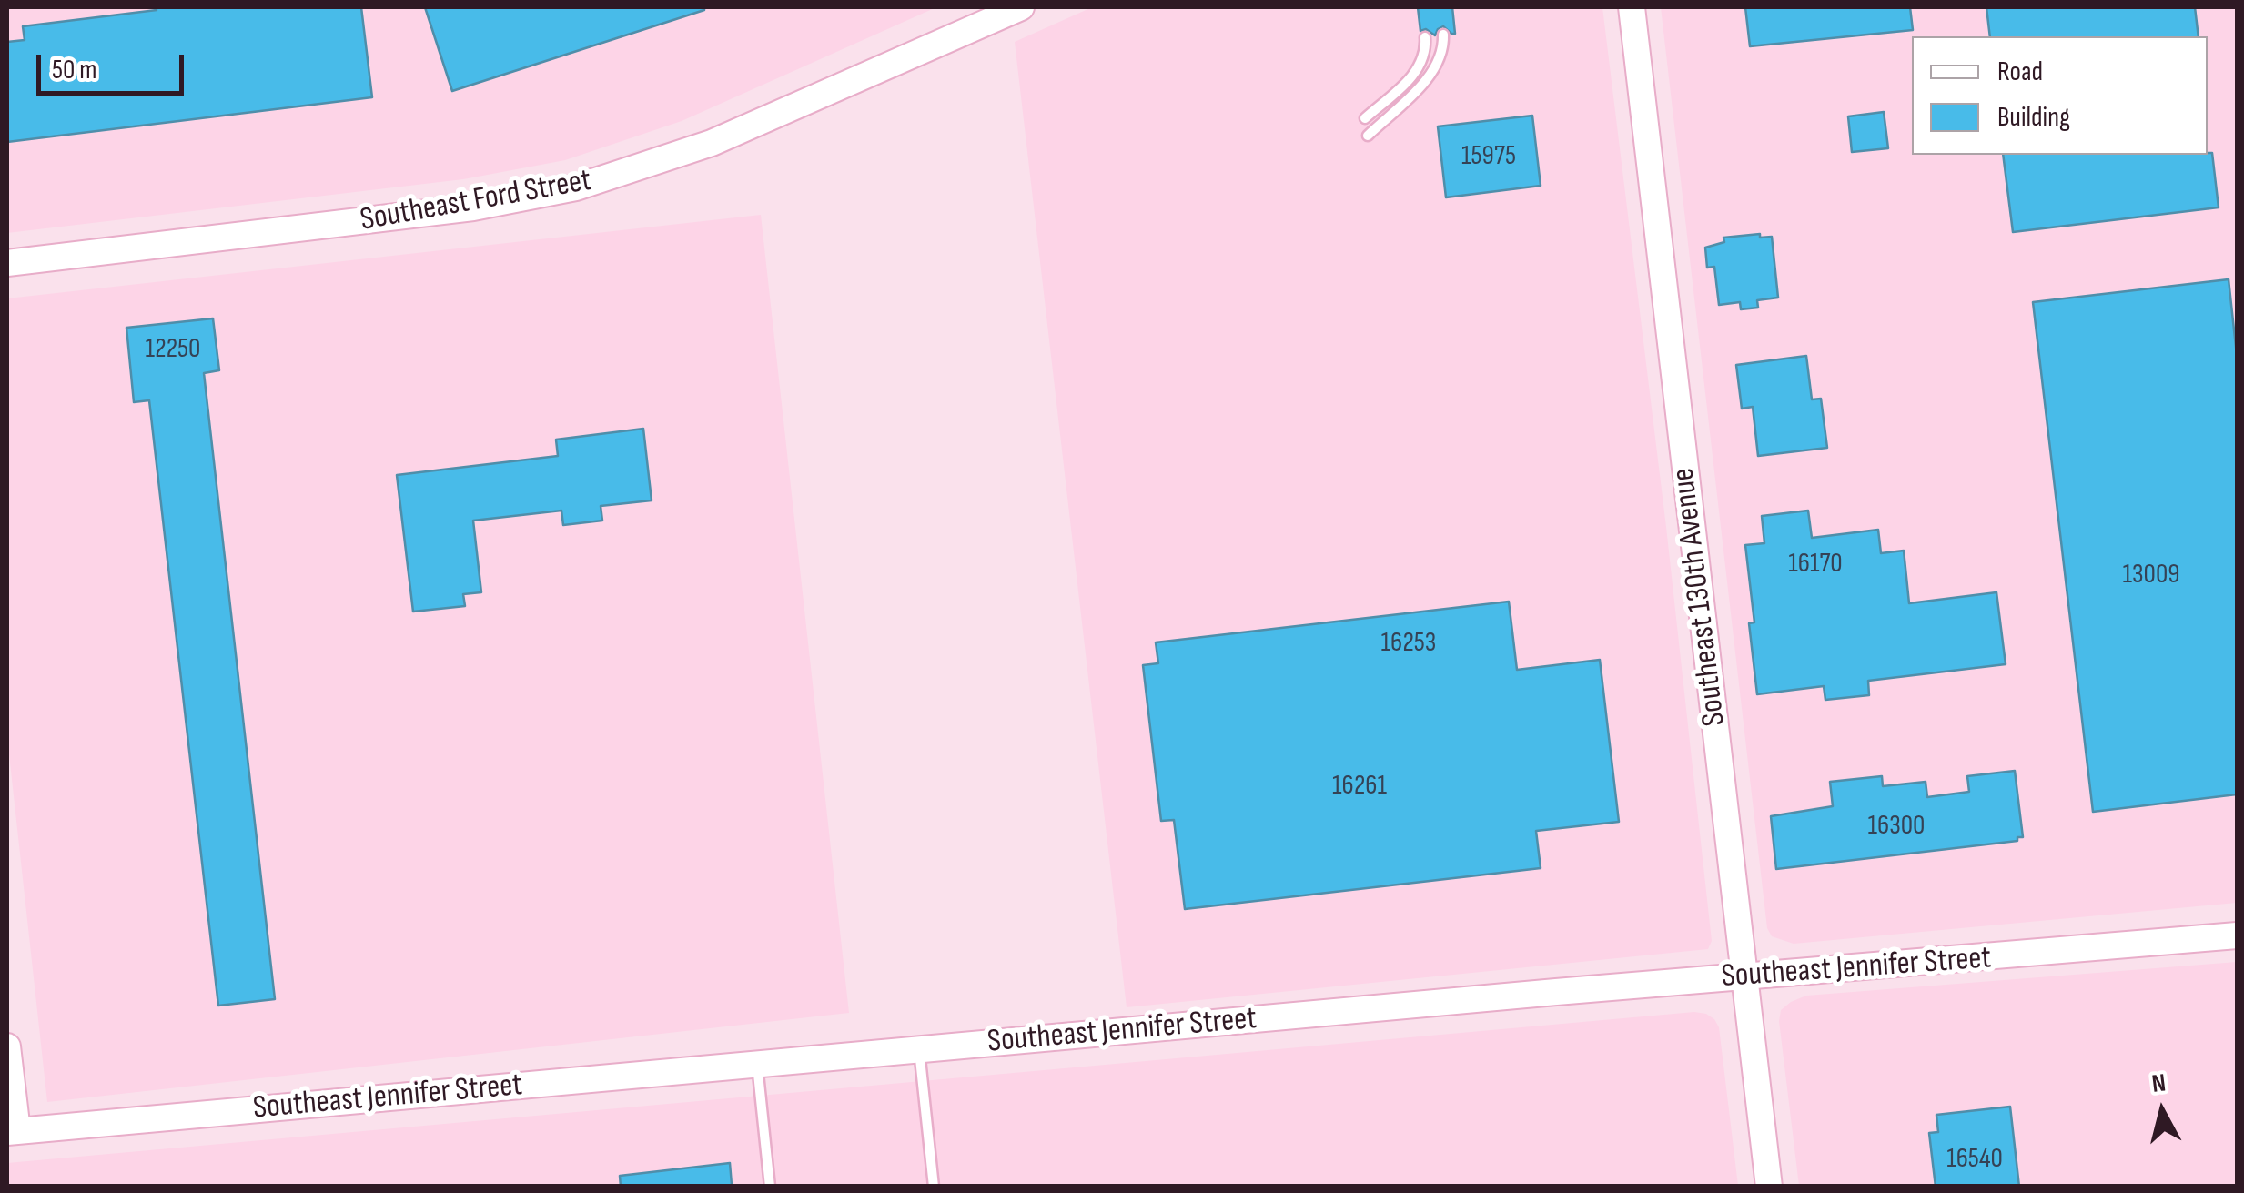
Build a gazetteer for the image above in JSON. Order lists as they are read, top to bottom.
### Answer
{
  "streets": {
    "main road": ["Southeast Ford Street", "Southeast 130th Avenue", "Southeast Jennifer Street"]
  },
  "crossings": [
    ["Southeast 130th Avenue", "Southeast Jennifer Street"]
  ],
  "house_numbers": [
    "15975",
    "12250",
    "16170",
    "13009",
    "16253",
    "16261",
    "16300",
    "16540"
  ],
  "legend": ["Road", "Building"],
  "scale_bar": "50 m",
  "north": "top"
}
